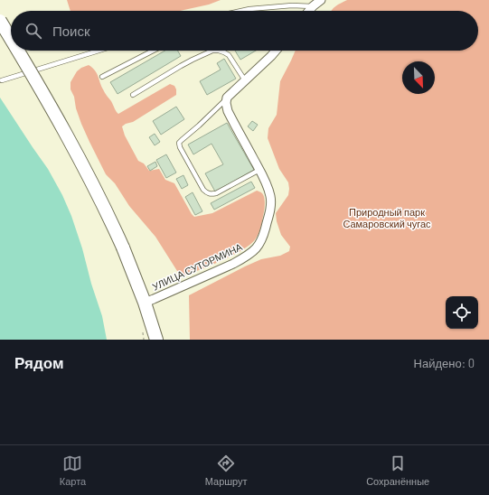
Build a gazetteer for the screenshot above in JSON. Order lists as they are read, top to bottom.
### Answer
{
  "streets": {
    "street": ["УЛИЦА СУТОРМИНА"]
  },
  "parks": ["Природный парк Самаровский чугас"],
  "north": "bottom right",
  "page": {
    "search": "Поиск",
    "heading": ["Рядом", "Найдено: 0"],
    "nav": ["Карта", "Маршрут", "Сохранённые"]
  }
}
